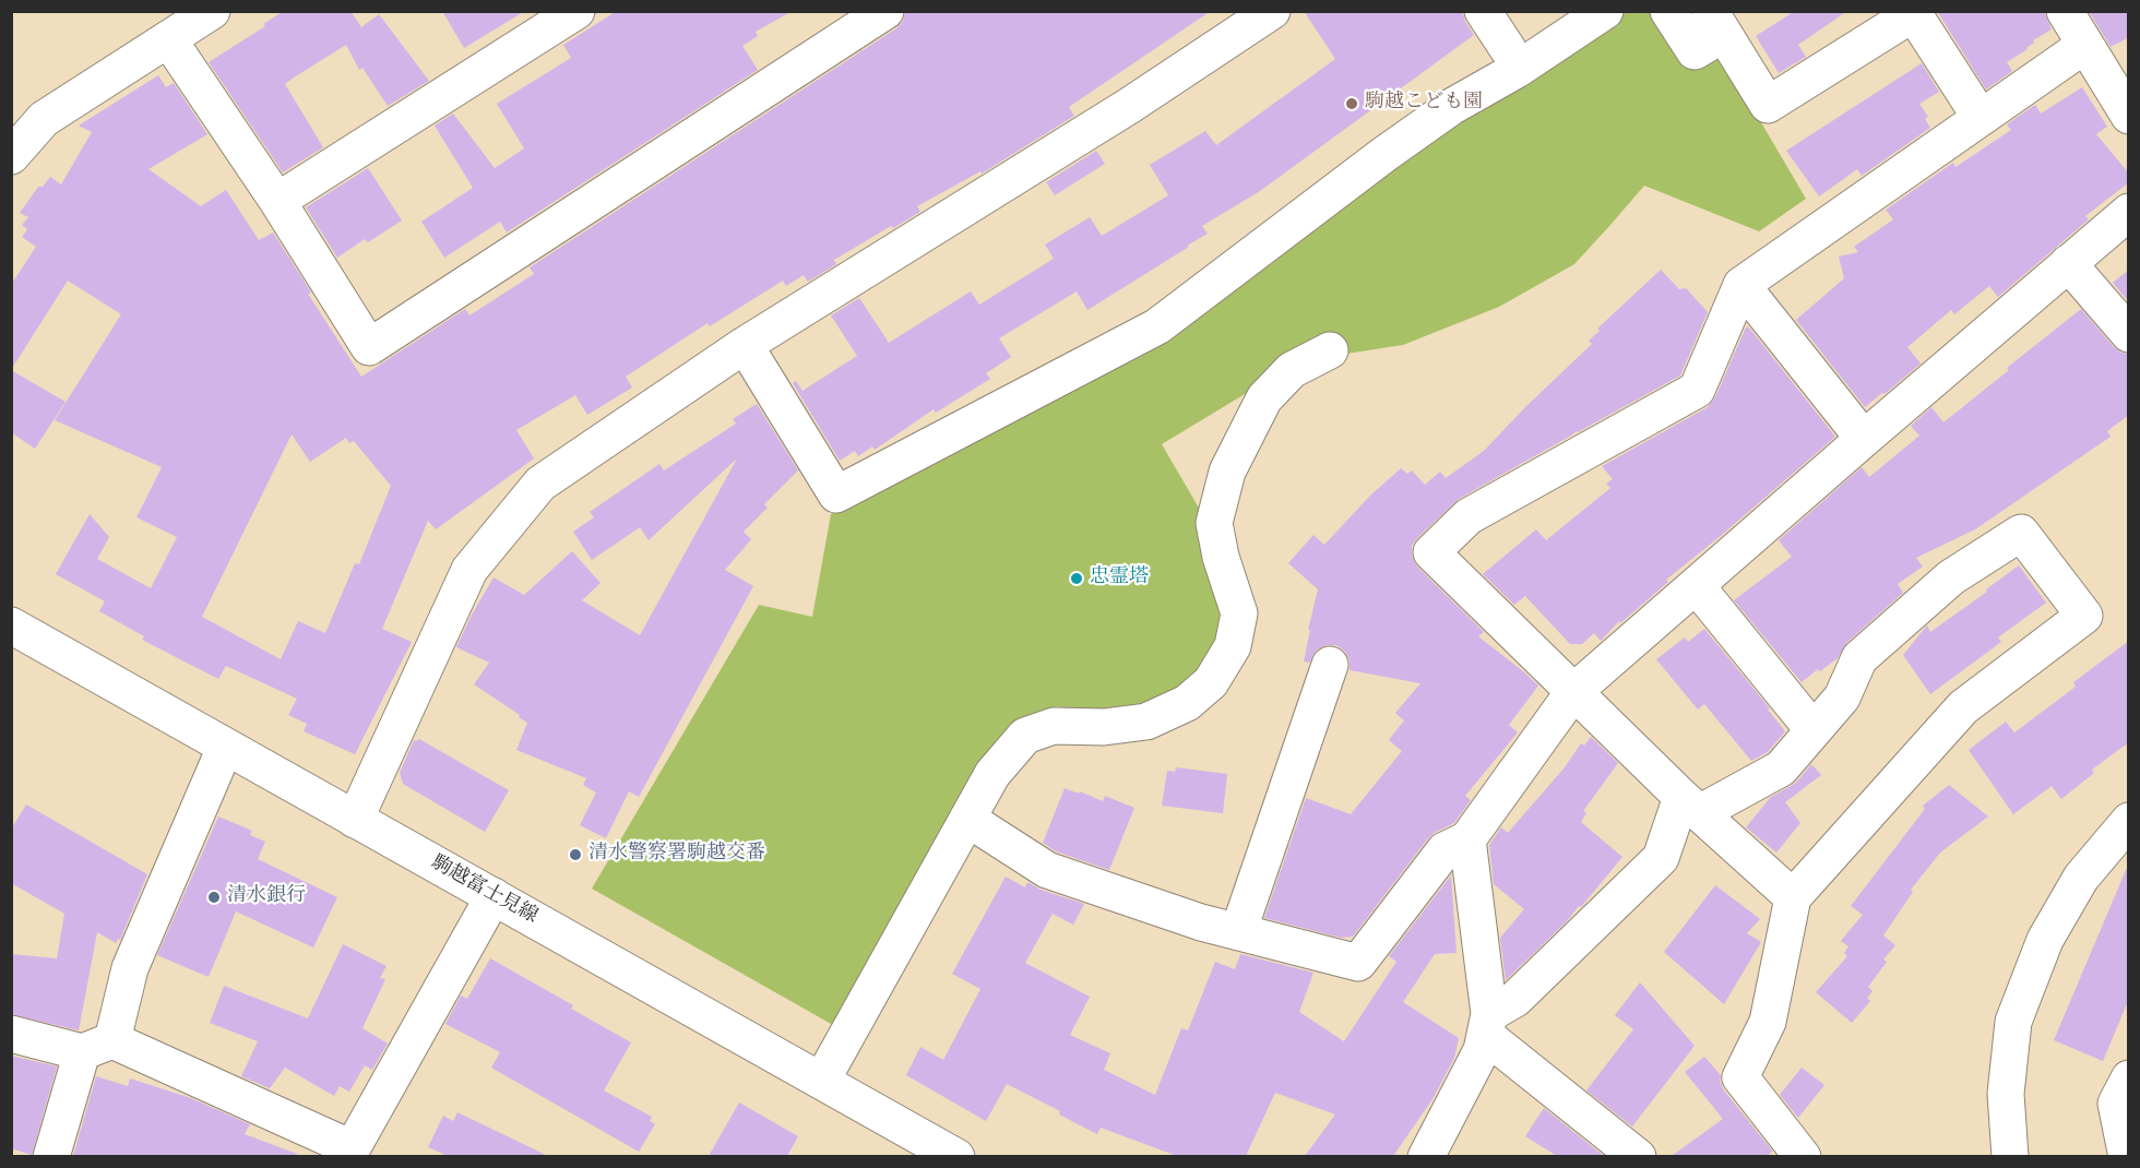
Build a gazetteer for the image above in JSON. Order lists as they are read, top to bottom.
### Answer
{
  "streets": {
    "street": ["駒越富士見線"]
  },
  "places": [
    "駒越こども園",
    "忠霊塔",
    "清水警察署駒越交番",
    "清水銀行"
  ]
}
